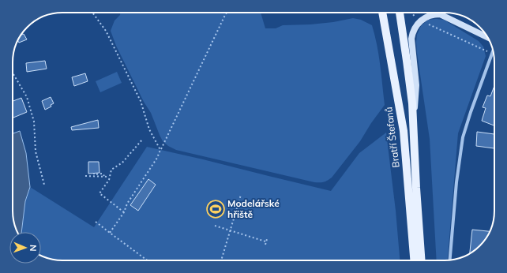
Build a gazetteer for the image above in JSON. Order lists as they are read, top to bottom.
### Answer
{
  "streets": {
    "main road": ["Bratří Štefanů"]
  },
  "places": {
    "sports": ["Modelářské hřiště"]
  },
  "north": "right"
}
